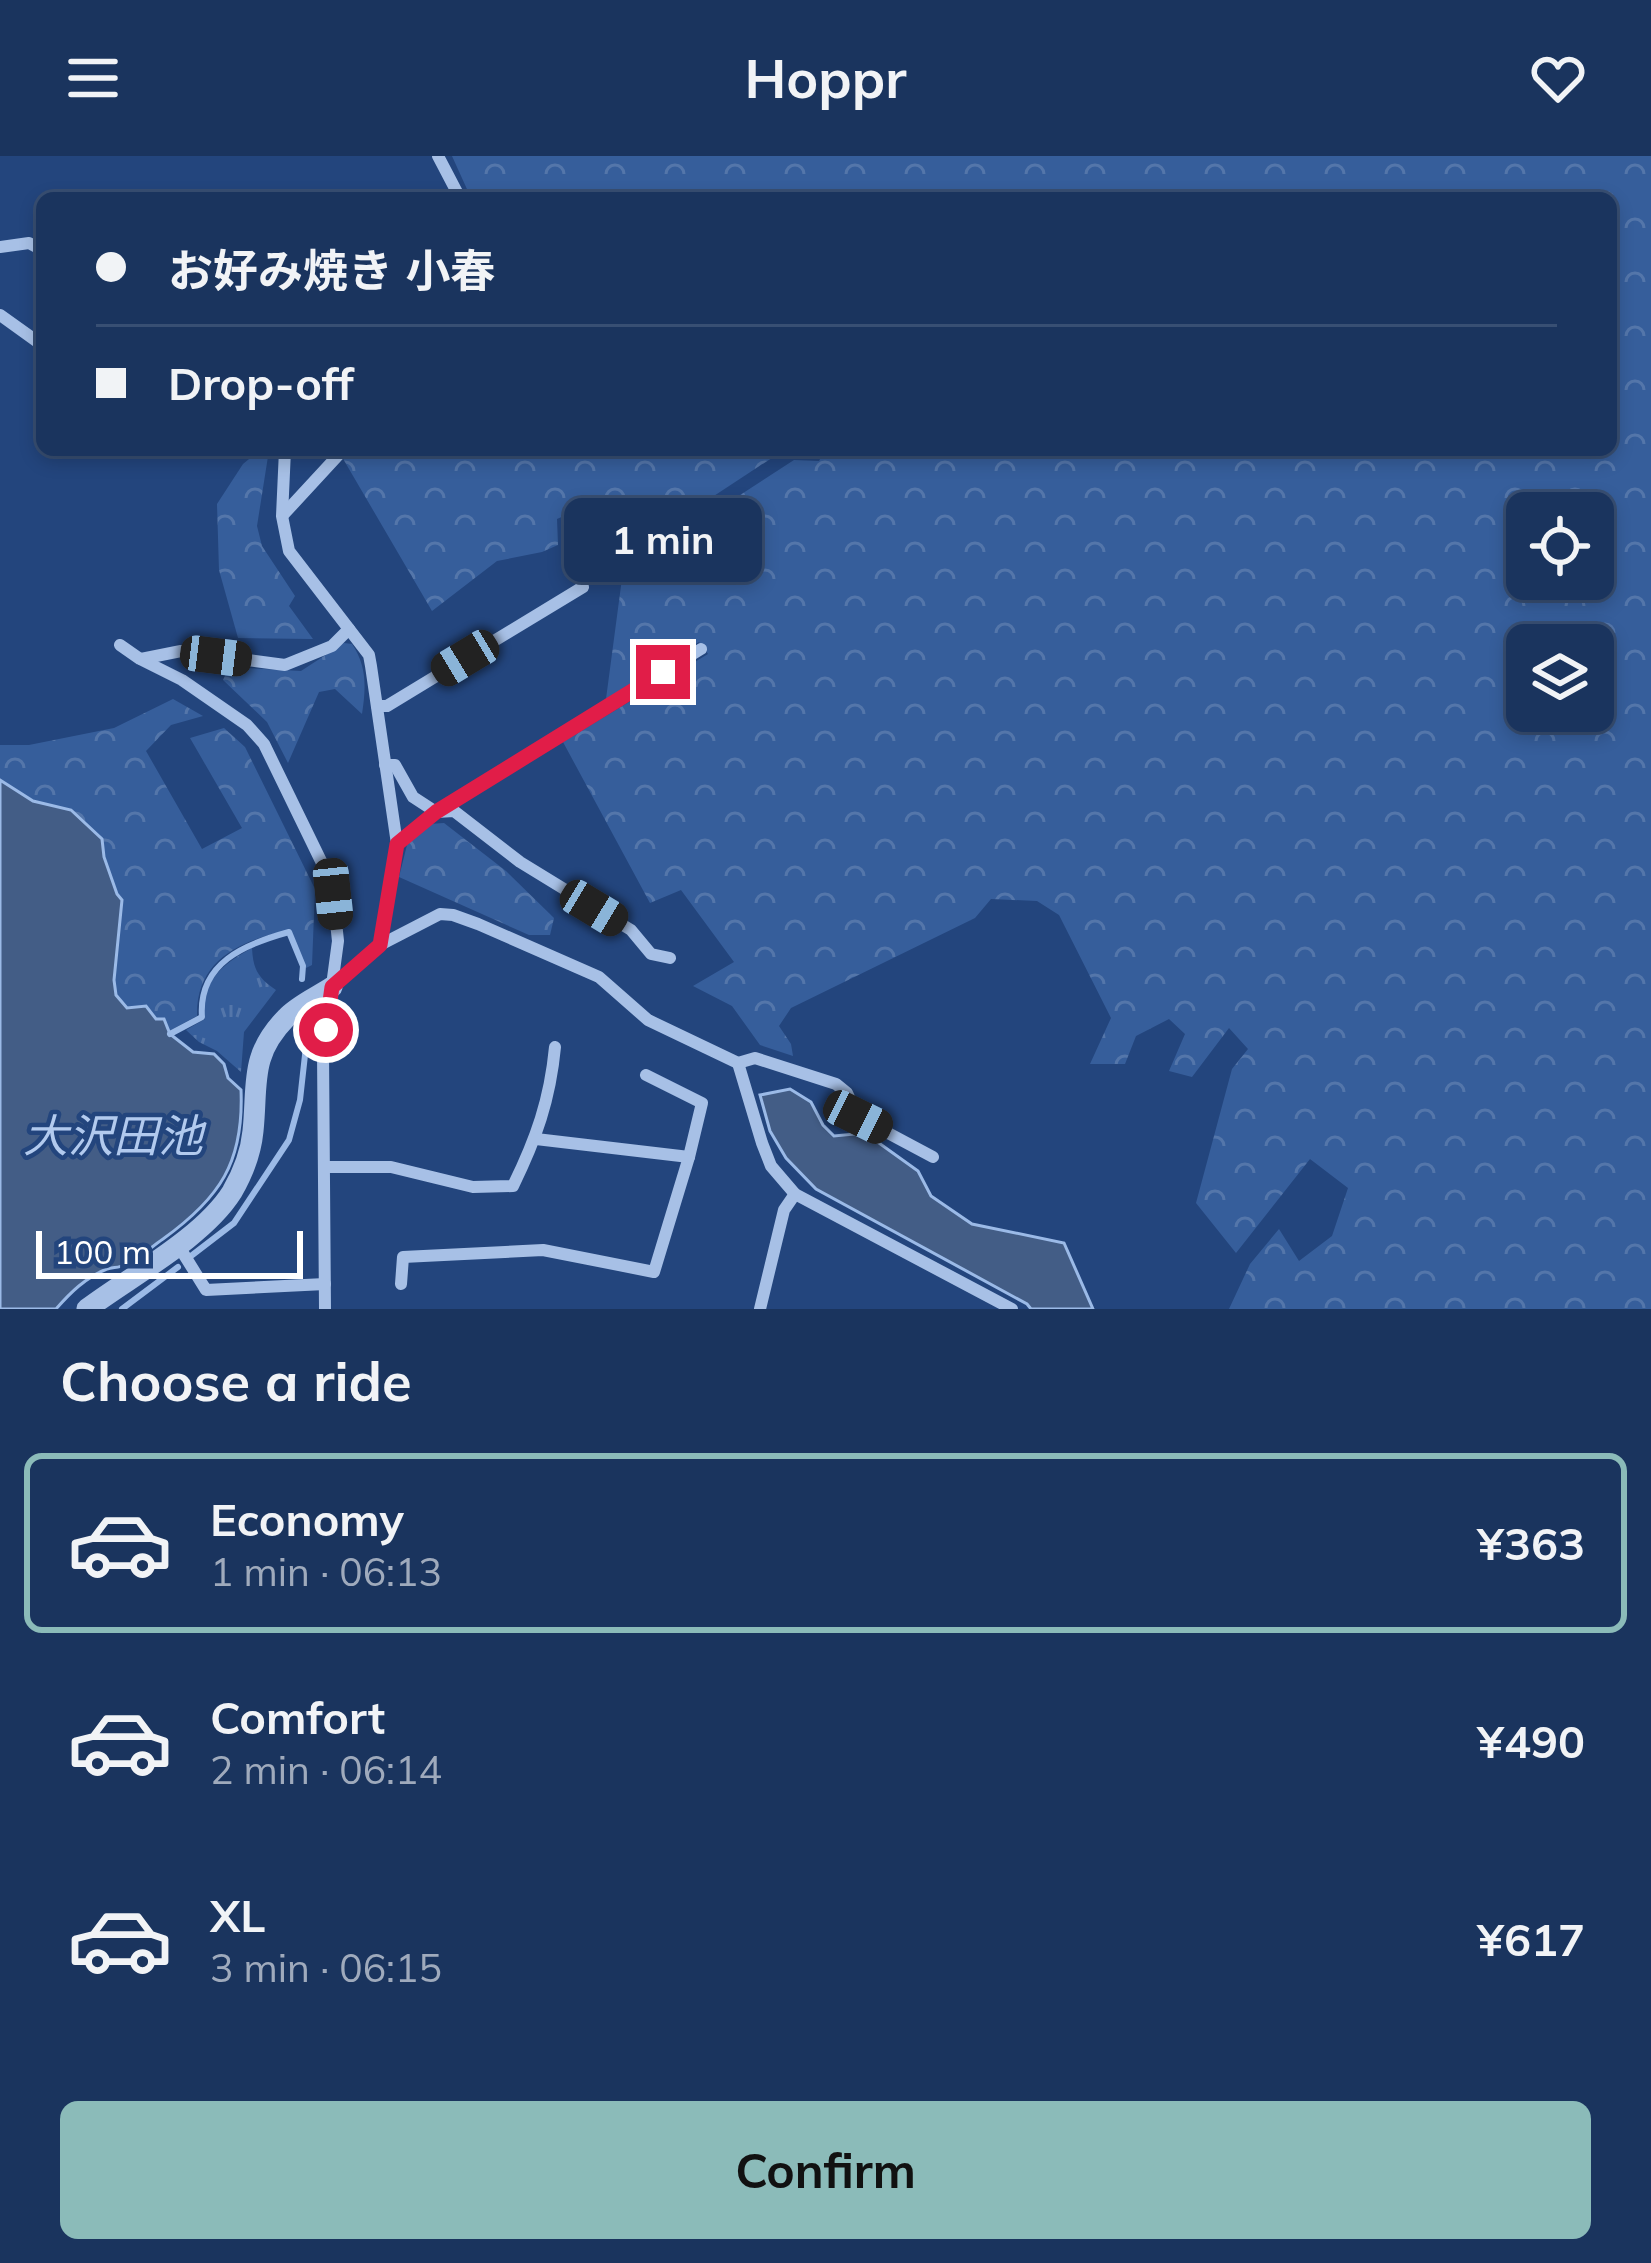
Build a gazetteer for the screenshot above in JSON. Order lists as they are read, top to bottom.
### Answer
{
  "water": ["大沢田池"],
  "scale_bar": "100 m",
  "page": {
    "header": "Hoppr",
    "banner": ["お好み焼き 小春", "Drop-off"],
    "bubble": "1 min",
    "scale": "100 m",
    "heading": "Choose a ride",
    "list": [
      {
        "name": "Economy",
        "note": "1 min · 06:13",
        "value": "¥363"
      },
      {
        "name": "Comfort",
        "note": "2 min · 06:14",
        "value": "¥490"
      },
      {
        "name": "XL",
        "note": "3 min · 06:15",
        "value": "¥617"
      }
    ],
    "buttons": "Confirm"
  }
}
